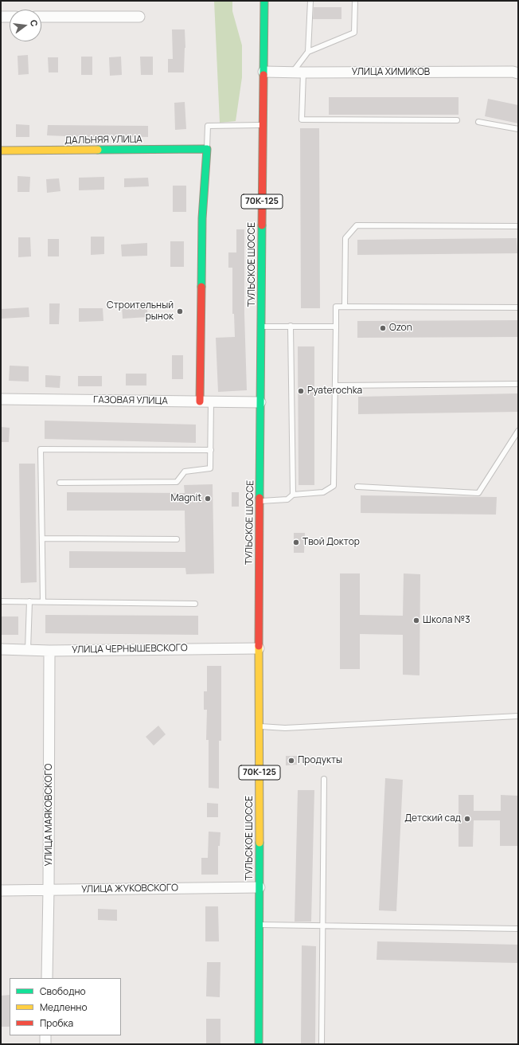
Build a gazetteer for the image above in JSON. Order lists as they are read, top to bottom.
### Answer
{
  "streets": {
    "main road": ["ДАЛЬНЯЯ УЛИЦА", "70К-125", "ТУЛЬСКОЕ ШОССЕ"],
    "street": [
      "УЛИЦА ХИМИКОВ",
      "ГАЗОВАЯ УЛИЦА",
      "УЛИЦА ЧЕРНЫШЕВСКОГО",
      "УЛИЦА МАЯКОВСКОГО",
      "УЛИЦА ЖУКОВСКОГО"
    ]
  },
  "crossings": [
    ["УЛИЦА ХИМИКОВ", "ТУЛЬСКОЕ ШОССЕ"],
    ["ТУЛЬСКОЕ ШОССЕ", "ГАЗОВАЯ УЛИЦА"],
    ["ТУЛЬСКОЕ ШОССЕ", "УЛИЦА ЧЕРНЫШЕВСКОГО"],
    ["ТУЛЬСКОЕ ШОССЕ", "УЛИЦА ЖУКОВСКОГО"],
    ["УЛИЦА ЧЕРНЫШЕВСКОГО", "УЛИЦА МАЯКОВСКОГО"],
    ["УЛИЦА МАЯКОВСКОГО", "УЛИЦА ЖУКОВСКОГО"]
  ],
  "places": [
    "Строительный рынок",
    "Ozon",
    "Pyaterochka",
    "Magnit",
    "Твой Доктор",
    "Школа №3",
    "Продукты",
    "Детский сад"
  ],
  "legend": ["Свободно", "Медленно", "Пробка"],
  "north": "right"
}
